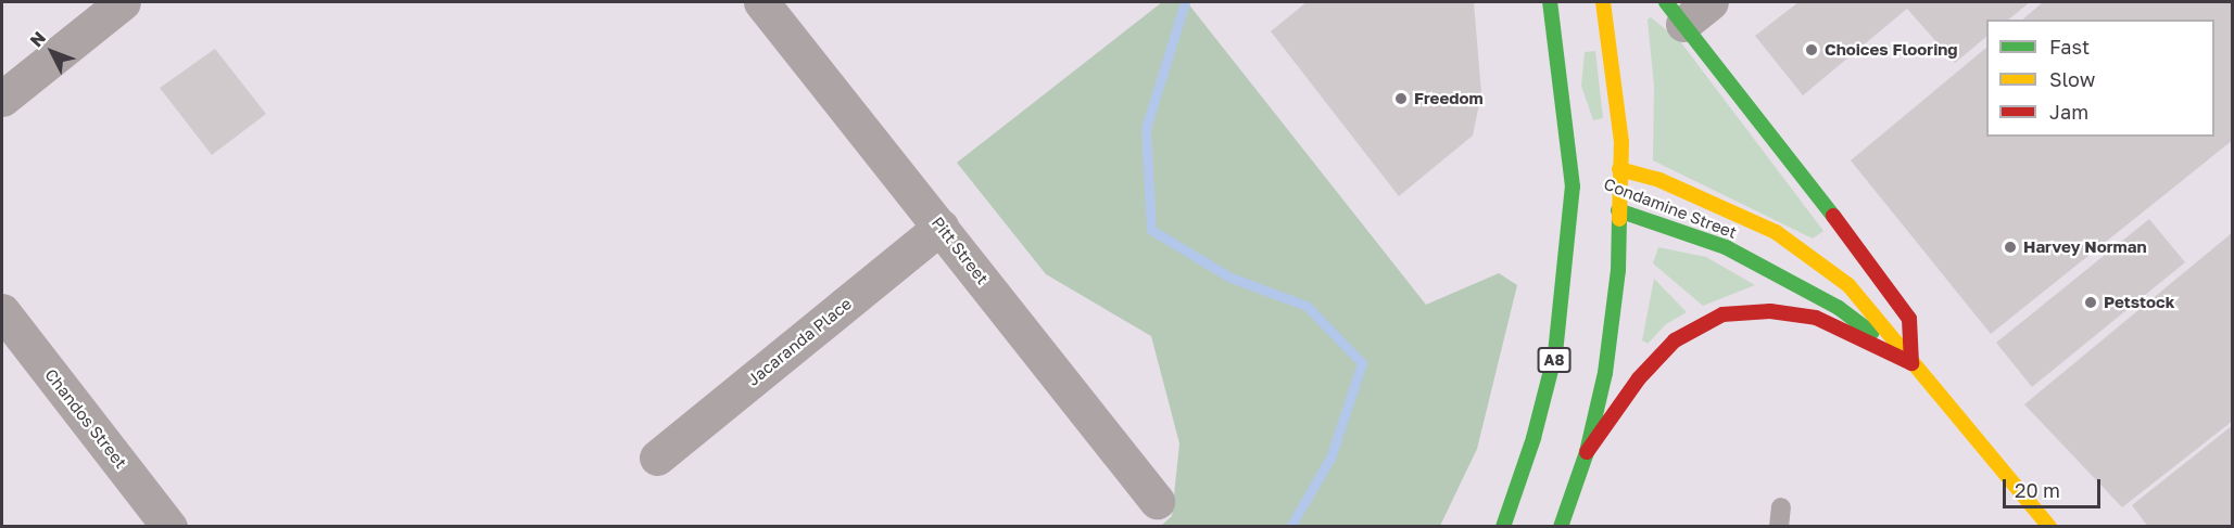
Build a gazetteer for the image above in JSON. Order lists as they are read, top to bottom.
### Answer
{
  "streets": {
    "main road": ["Condamine Street", "A8"],
    "street": ["Pitt Street", "Jacaranda Place", "Chandos Street"]
  },
  "crossings": [
    ["Condamine Street", "A8"],
    ["Pitt Street", "Jacaranda Place"]
  ],
  "places": [
    "Choices Flooring",
    "Freedom",
    "Harvey Norman",
    "Petstock"
  ],
  "legend": ["Fast", "Slow", "Jam"],
  "scale_bar": "20 m",
  "north": "top left"
}
